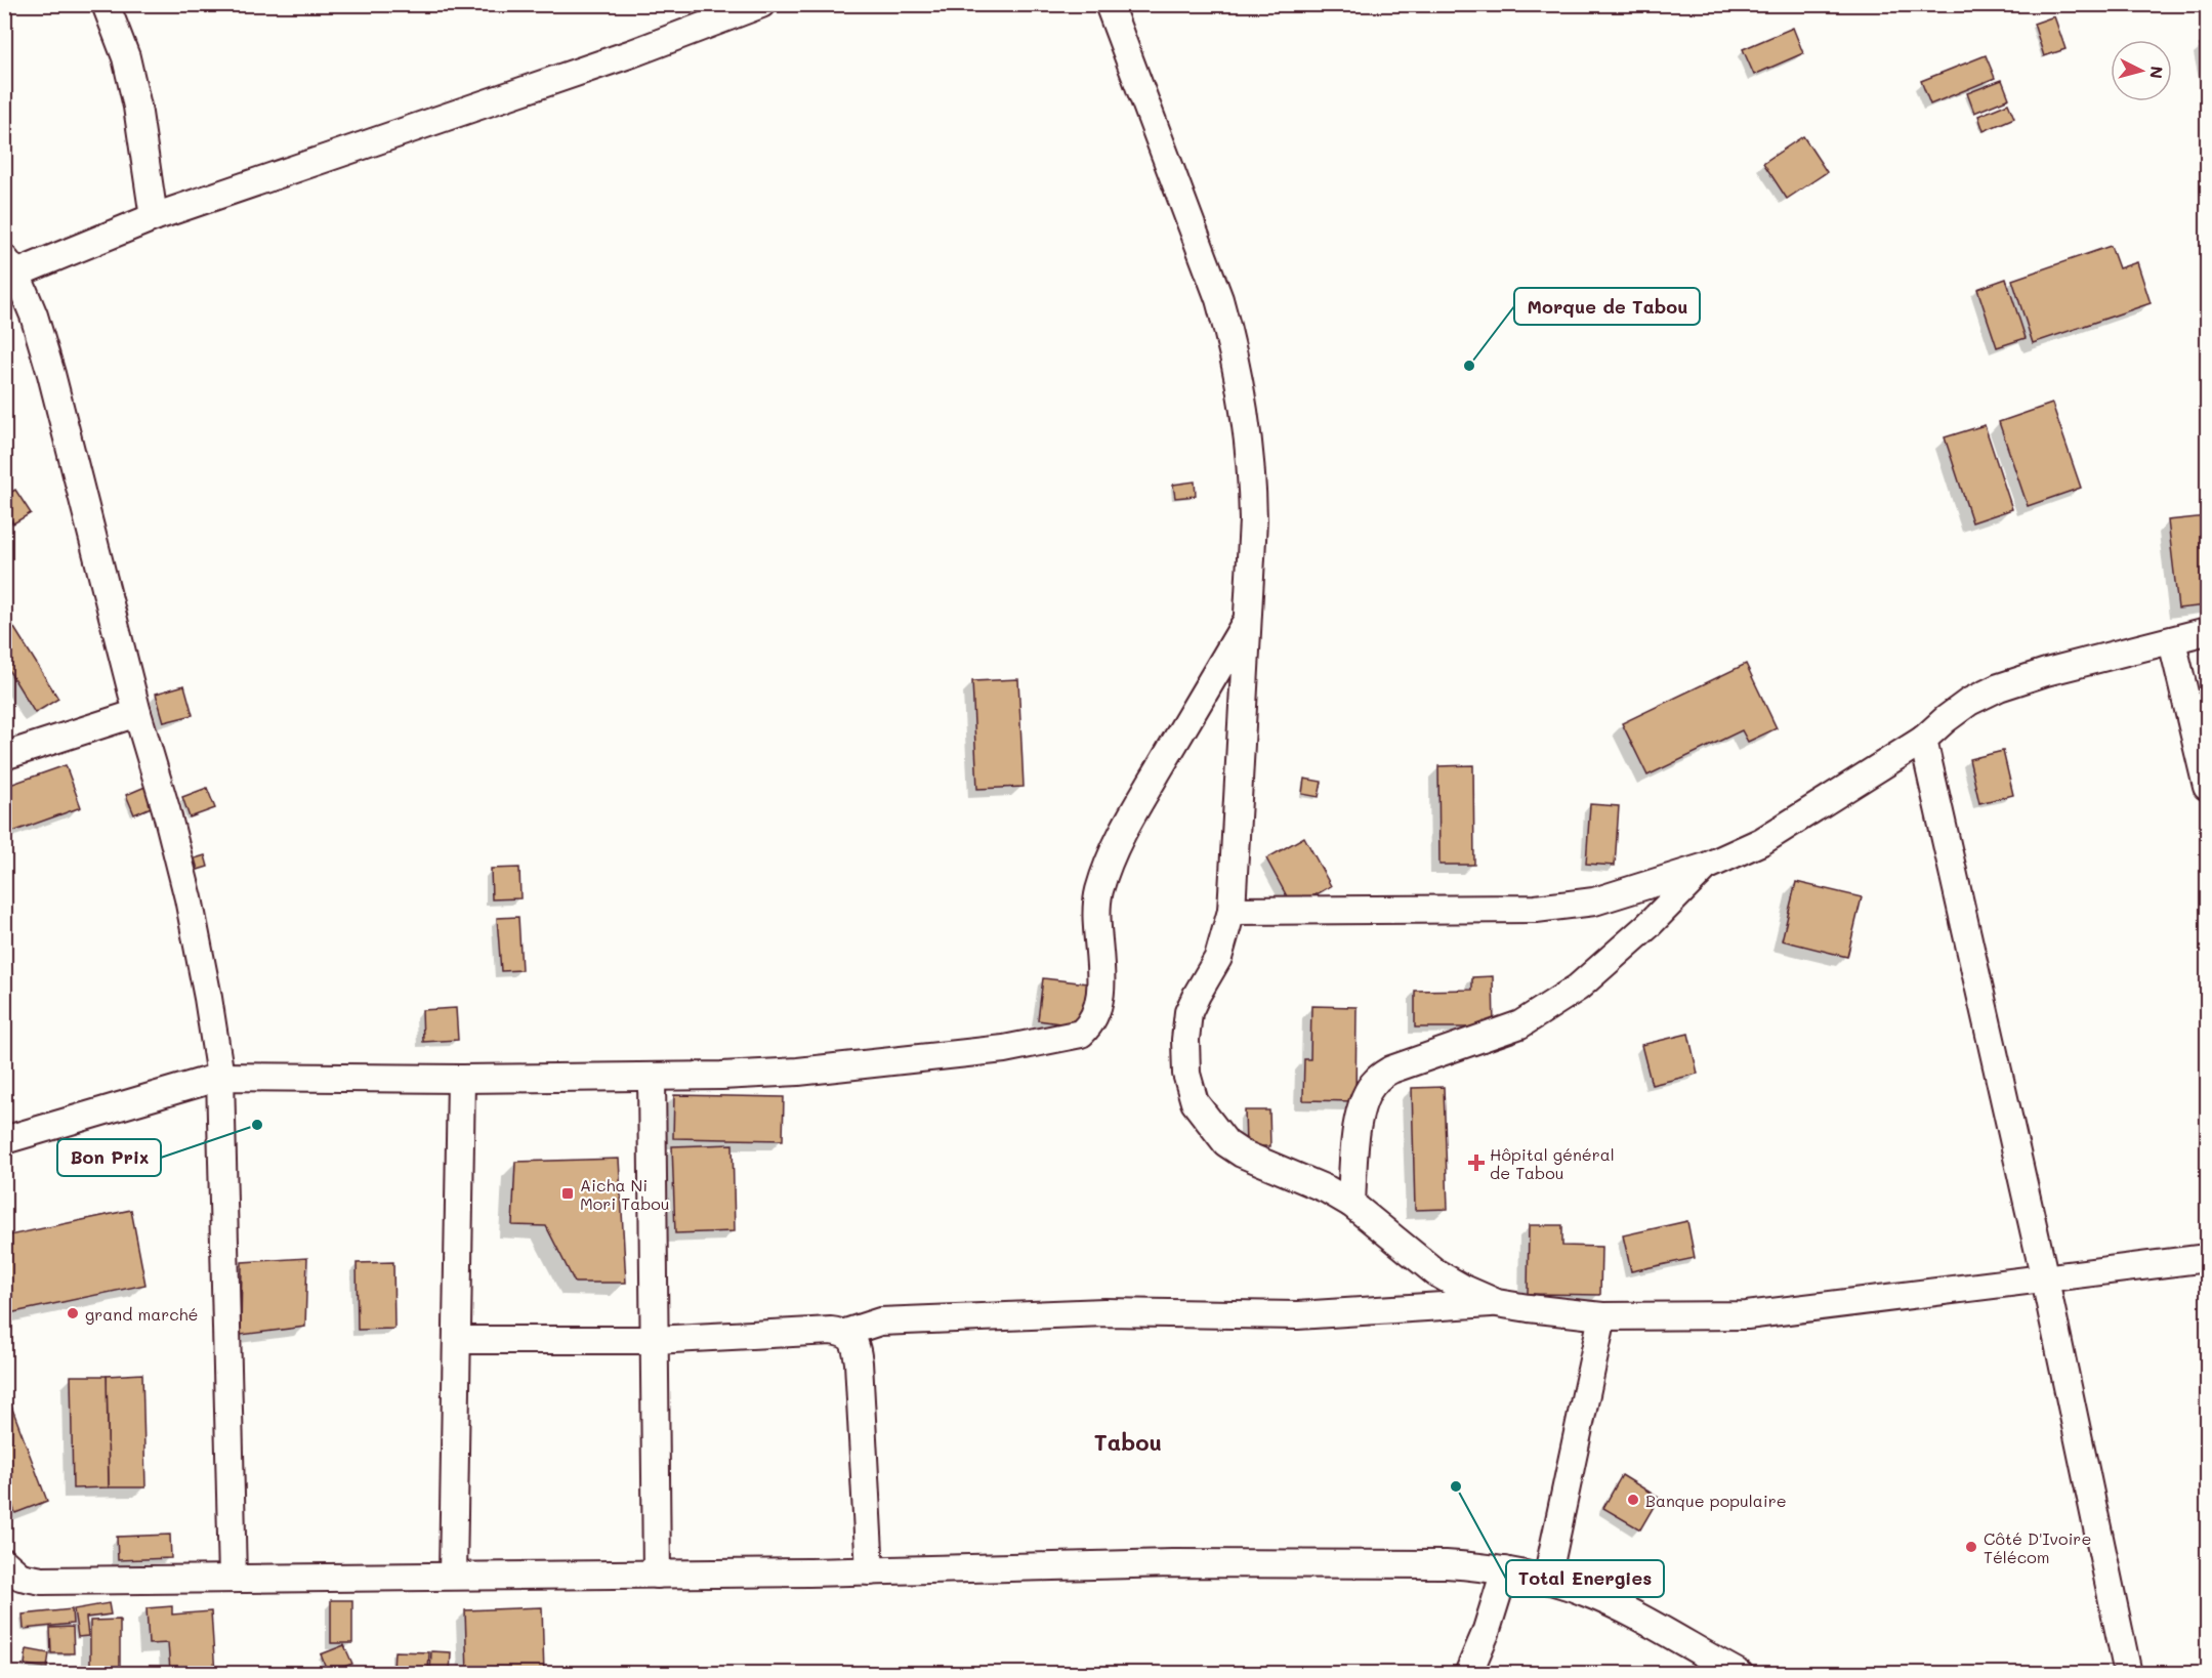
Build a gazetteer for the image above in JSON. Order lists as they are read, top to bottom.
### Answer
{
  "districts": ["Tabou"],
  "places": {
    "other": [
      "Morque de Tabou",
      "Bon Prix",
      "grand marché",
      "Total Energies",
      "Banque populaire",
      "Côté D'Ivoire Télécom"
    ],
    "health": ["Hôpital général de Tabou"],
    "transit": ["Aicha Ni Mori Tabou"]
  },
  "north": "right"
}
